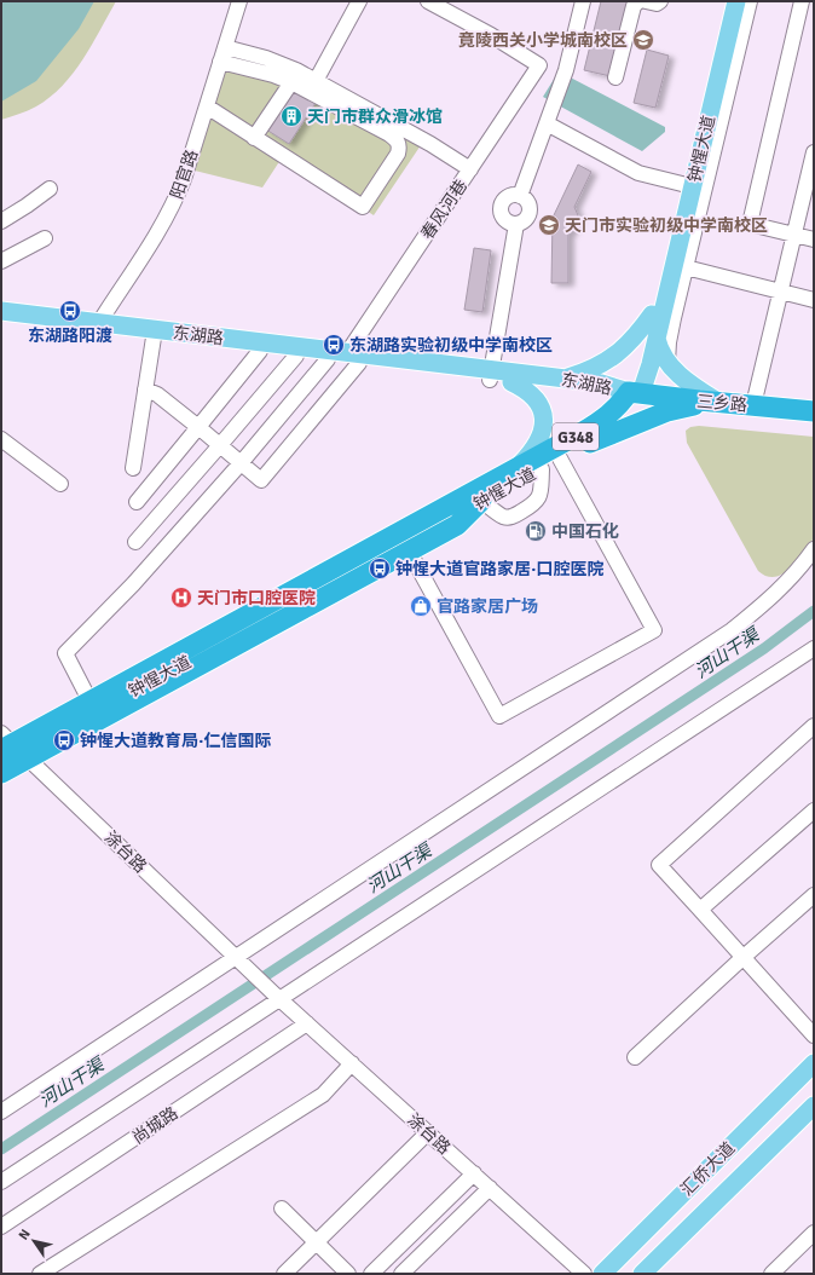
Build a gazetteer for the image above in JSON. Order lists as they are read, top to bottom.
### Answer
{
  "streets": {
    "highway": ["钟惺大道", "三乡路", "G348"],
    "main road": ["东湖路", "汇侨大道"],
    "street": [
      "阳官路",
      "春风河巷",
      "涂台路",
      "尚城路"
    ]
  },
  "crossings": [
    ["钟惺大道", "东湖路"],
    ["钟惺大道", "三乡路"],
    ["钟惺大道", "涂台路"],
    ["阳官路", "东湖路"],
    ["春风河巷", "东湖路"],
    ["东湖路", "三乡路"],
    ["涂台路", "尚城路"]
  ],
  "water": ["河山干渠"],
  "places": {
    "school or university": ["竟陵西关小学城南校区", "天门市实验初级中学南校区"],
    "building": ["天门市群众滑冰馆"],
    "bus stop": [
      "东湖路阳渡",
      "东湖路实验初级中学南校区",
      "钟惺大道官路家居·口腔医院",
      "钟惺大道教育局·仁信国际"
    ],
    "fuel station": ["中国石化"],
    "hospital": ["天门市口腔医院"],
    "shop": ["官路家居广场"]
  },
  "north": "top left"
}
